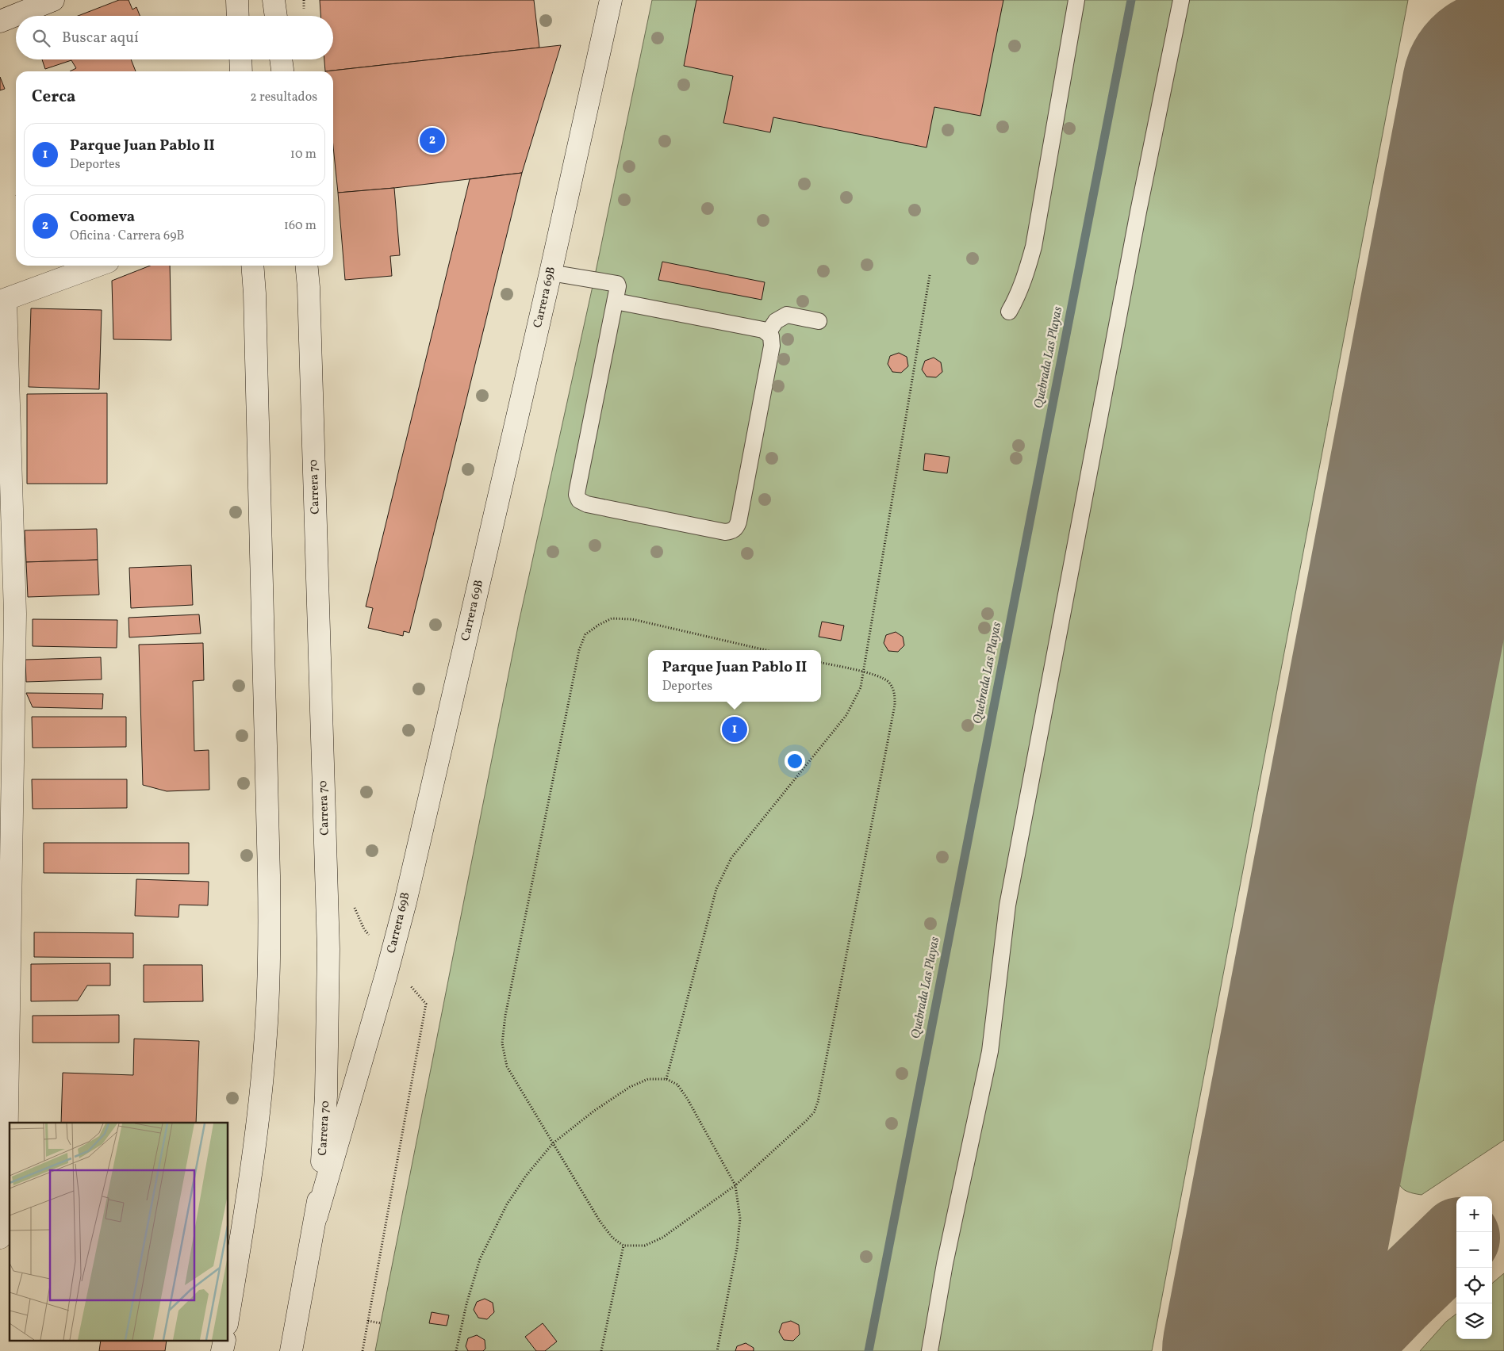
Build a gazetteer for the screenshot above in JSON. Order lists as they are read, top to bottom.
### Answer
{
  "streets": {
    "street": ["Carrera 69B", "Carrera 70"]
  },
  "crossings": [
    ["Carrera 69B", "Carrera 70"]
  ],
  "water": ["Quebrada Las Playas"],
  "page": {
    "search": "Buscar aquí",
    "heading": ["Cerca", "2 resultados"],
    "list": [
      {
        "mark": "1",
        "name": "Parque Juan Pablo II",
        "note": "Deportes",
        "value": "10 m"
      },
      {
        "mark": "2",
        "name": "Coomeva",
        "note": "Oficina · Carrera 69B",
        "value": "160 m"
      }
    ],
    "pins": ["2", "1"],
    "popup": ["Parque Juan Pablo II", "Deportes"],
    "map_buttons": ["+", "−"]
  }
}
